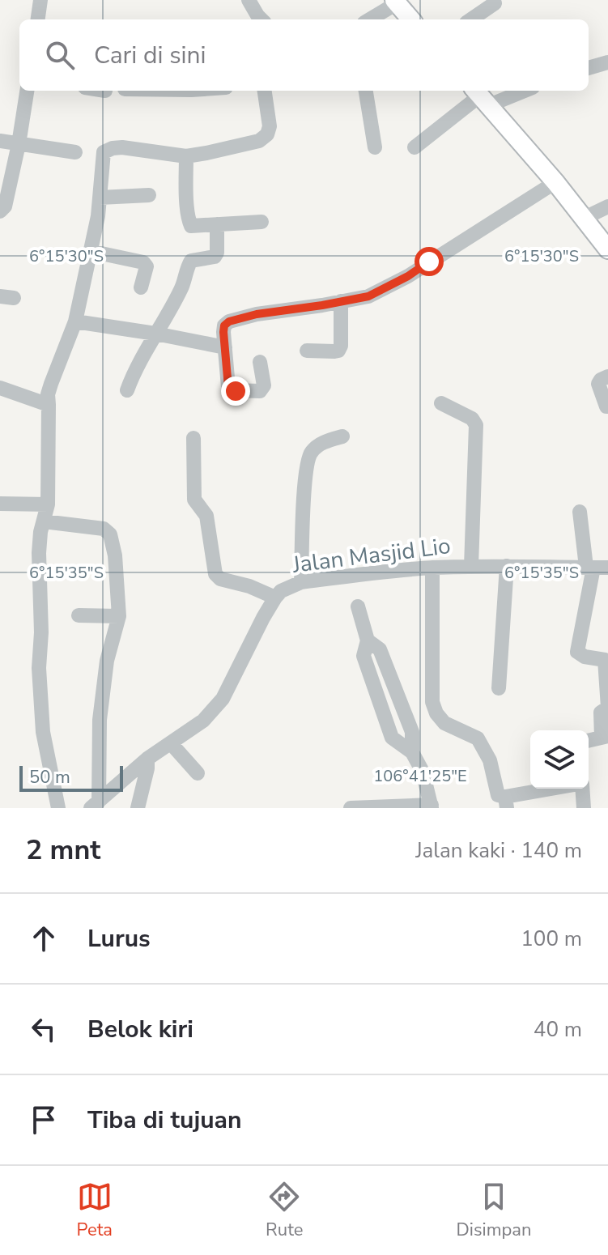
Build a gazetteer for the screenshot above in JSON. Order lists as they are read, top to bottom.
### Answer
{
  "streets": {
    "street": ["Jalan Masjid Lio"]
  },
  "scale_bar": "50 m",
  "page": {
    "search": "Cari di sini",
    "scale": "50 m",
    "heading": ["2 mnt", "Jalan kaki · 140 m"],
    "list": [
      ["Lurus", "100 m"],
      ["Belok kiri", "40 m"],
      "Tiba di tujuan"
    ],
    "nav": ["Peta", "Rute", "Disimpan"]
  },
  "coordinates": ["6°15'30\"S", "6°15'35\"S", "106°41'25\"E"]
}
